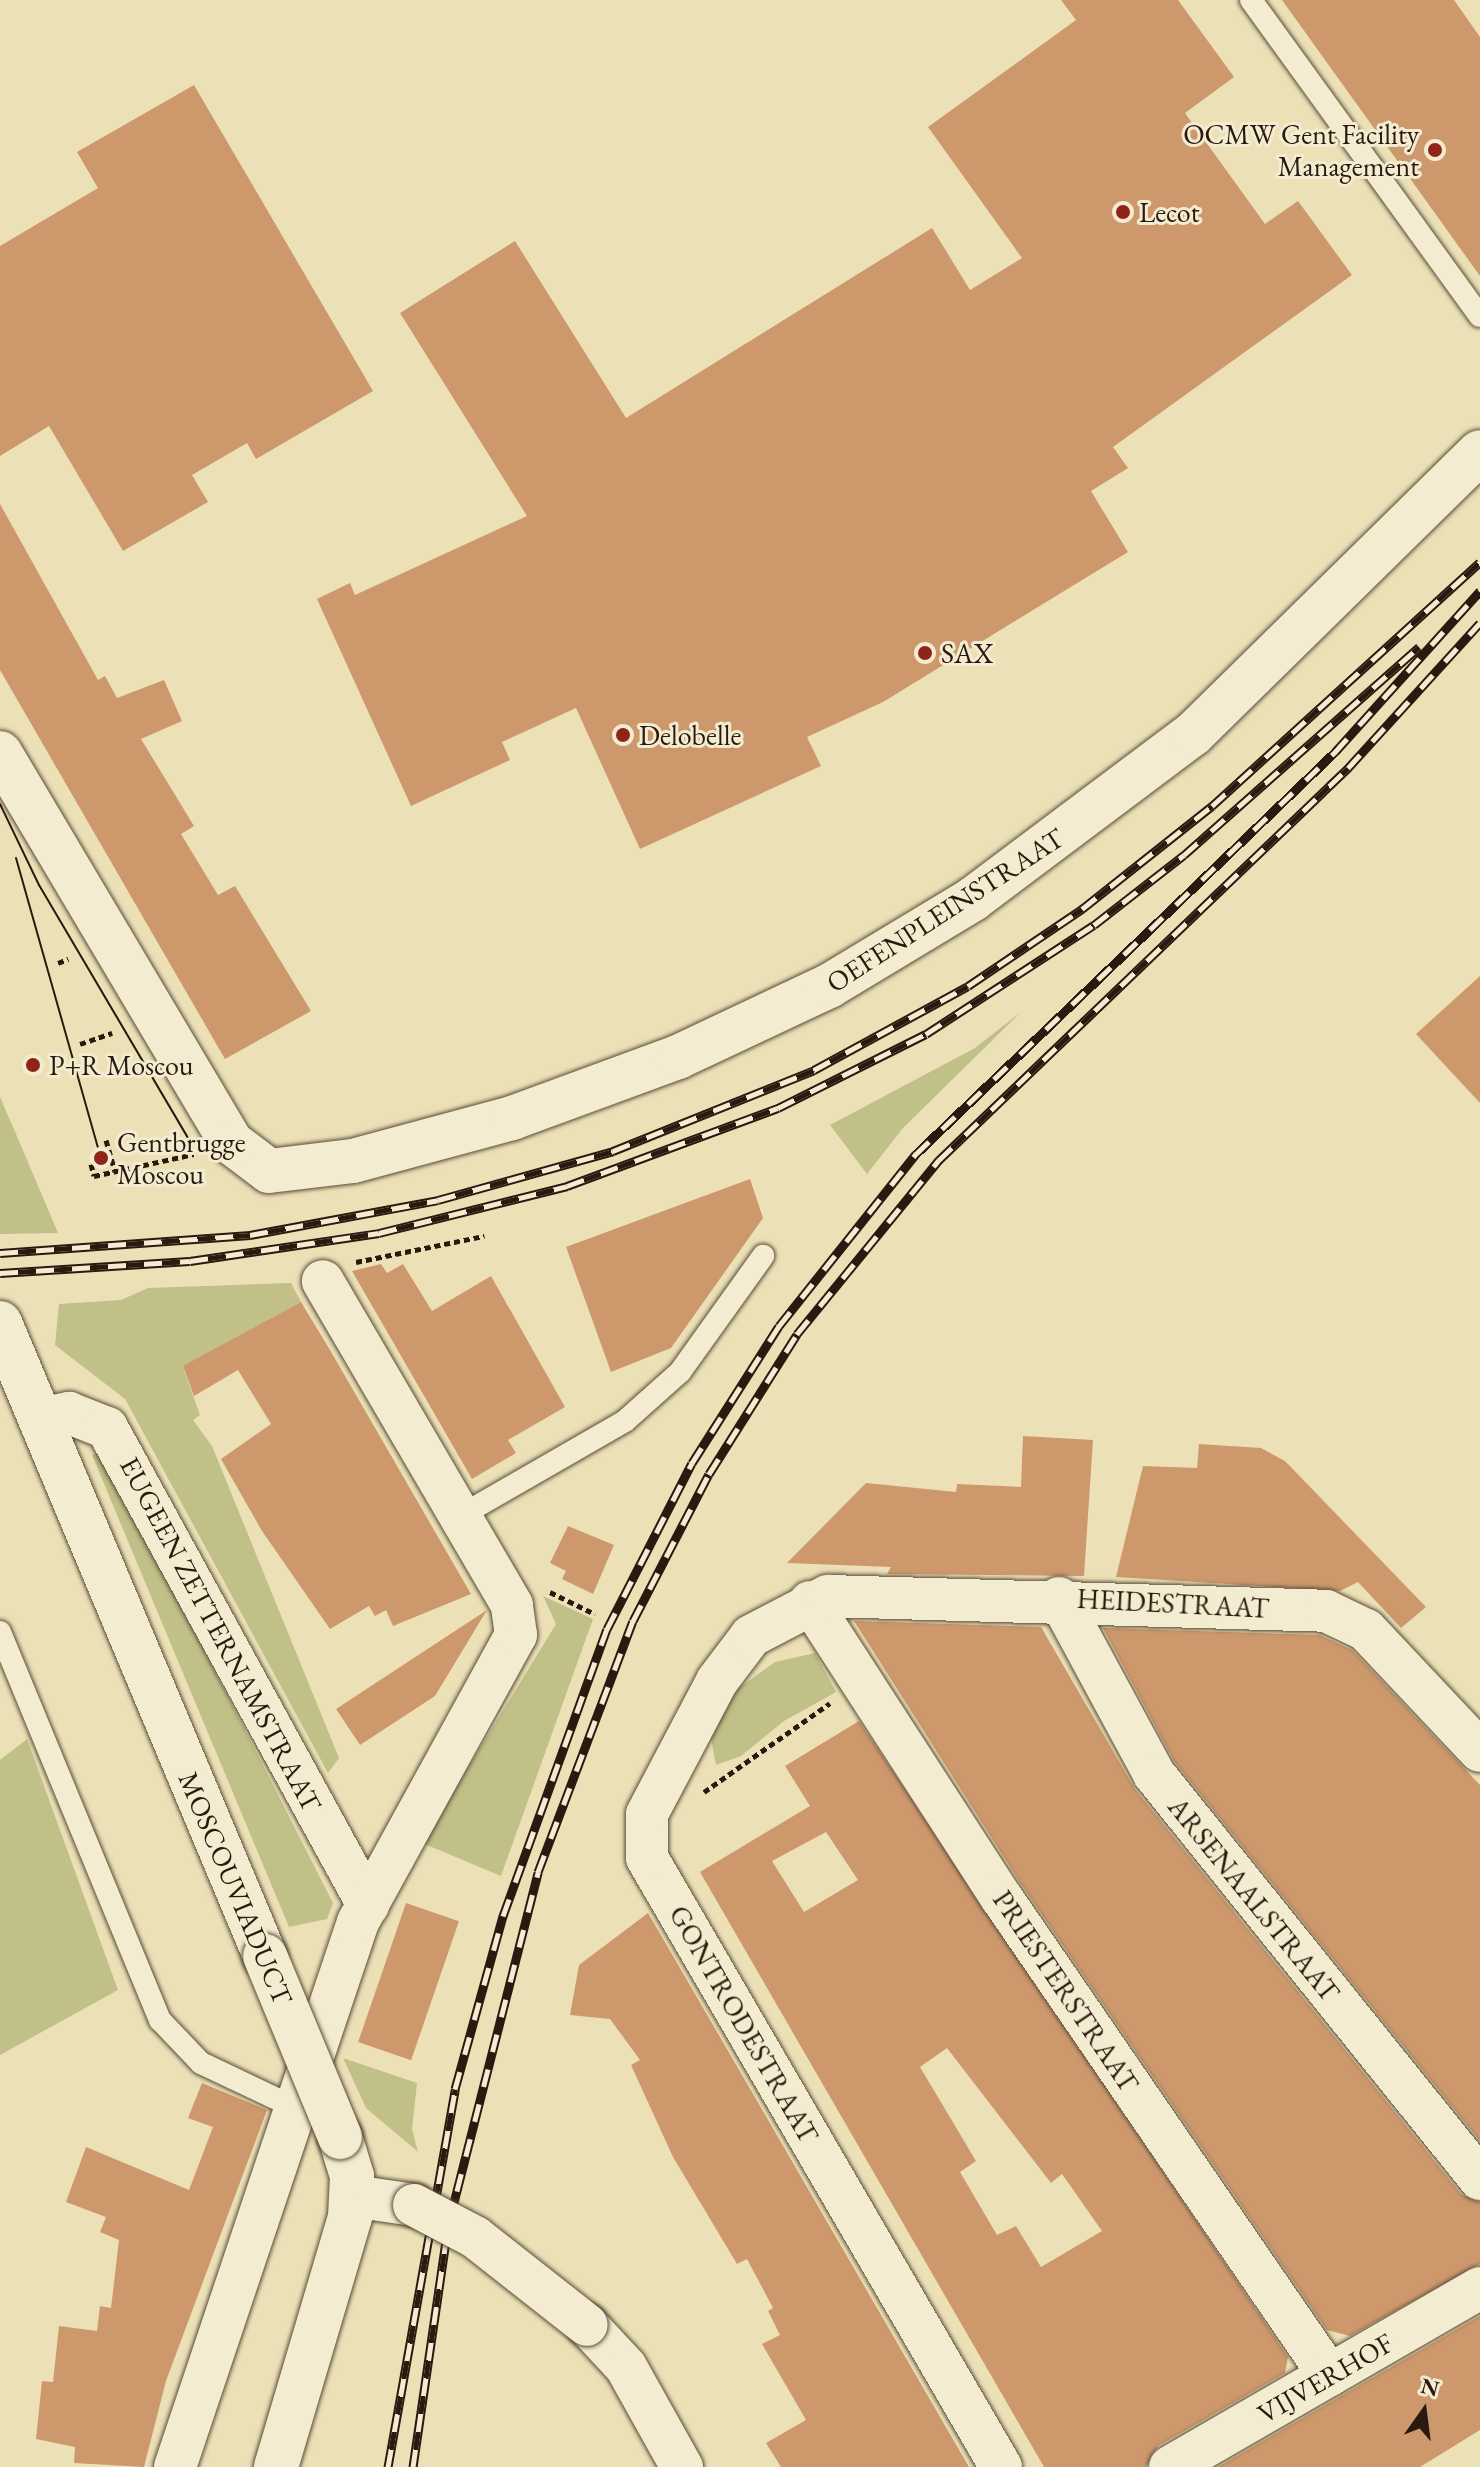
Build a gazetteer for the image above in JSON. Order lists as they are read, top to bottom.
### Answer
{
  "streets": {
    "street": [
      "OEFENPLEINSTRAAT",
      "HEIDESTRAAT",
      "EUGEEN ZETTERNAMSTRAAT",
      "MOSCOUVIADUCT",
      "ARSENAALSTRAAT",
      "PRIESTERSTRAAT",
      "GONTRODESTRAAT",
      "VIJVERHOF"
    ]
  },
  "crossings": [
    ["HEIDESTRAAT", "ARSENAALSTRAAT"],
    ["HEIDESTRAAT", "PRIESTERSTRAAT"],
    ["HEIDESTRAAT", "GONTRODESTRAAT"],
    ["EUGEEN ZETTERNAMSTRAAT", "MOSCOUVIADUCT"],
    ["PRIESTERSTRAAT", "GONTRODESTRAAT"],
    ["PRIESTERSTRAAT", "VIJVERHOF"]
  ],
  "places": [
    "OCMW Gent Facility Management",
    "Lecot",
    "SAX",
    "Delobelle",
    "P+R Moscou",
    "Gentbrugge Moscou"
  ],
  "north": "top"
}
